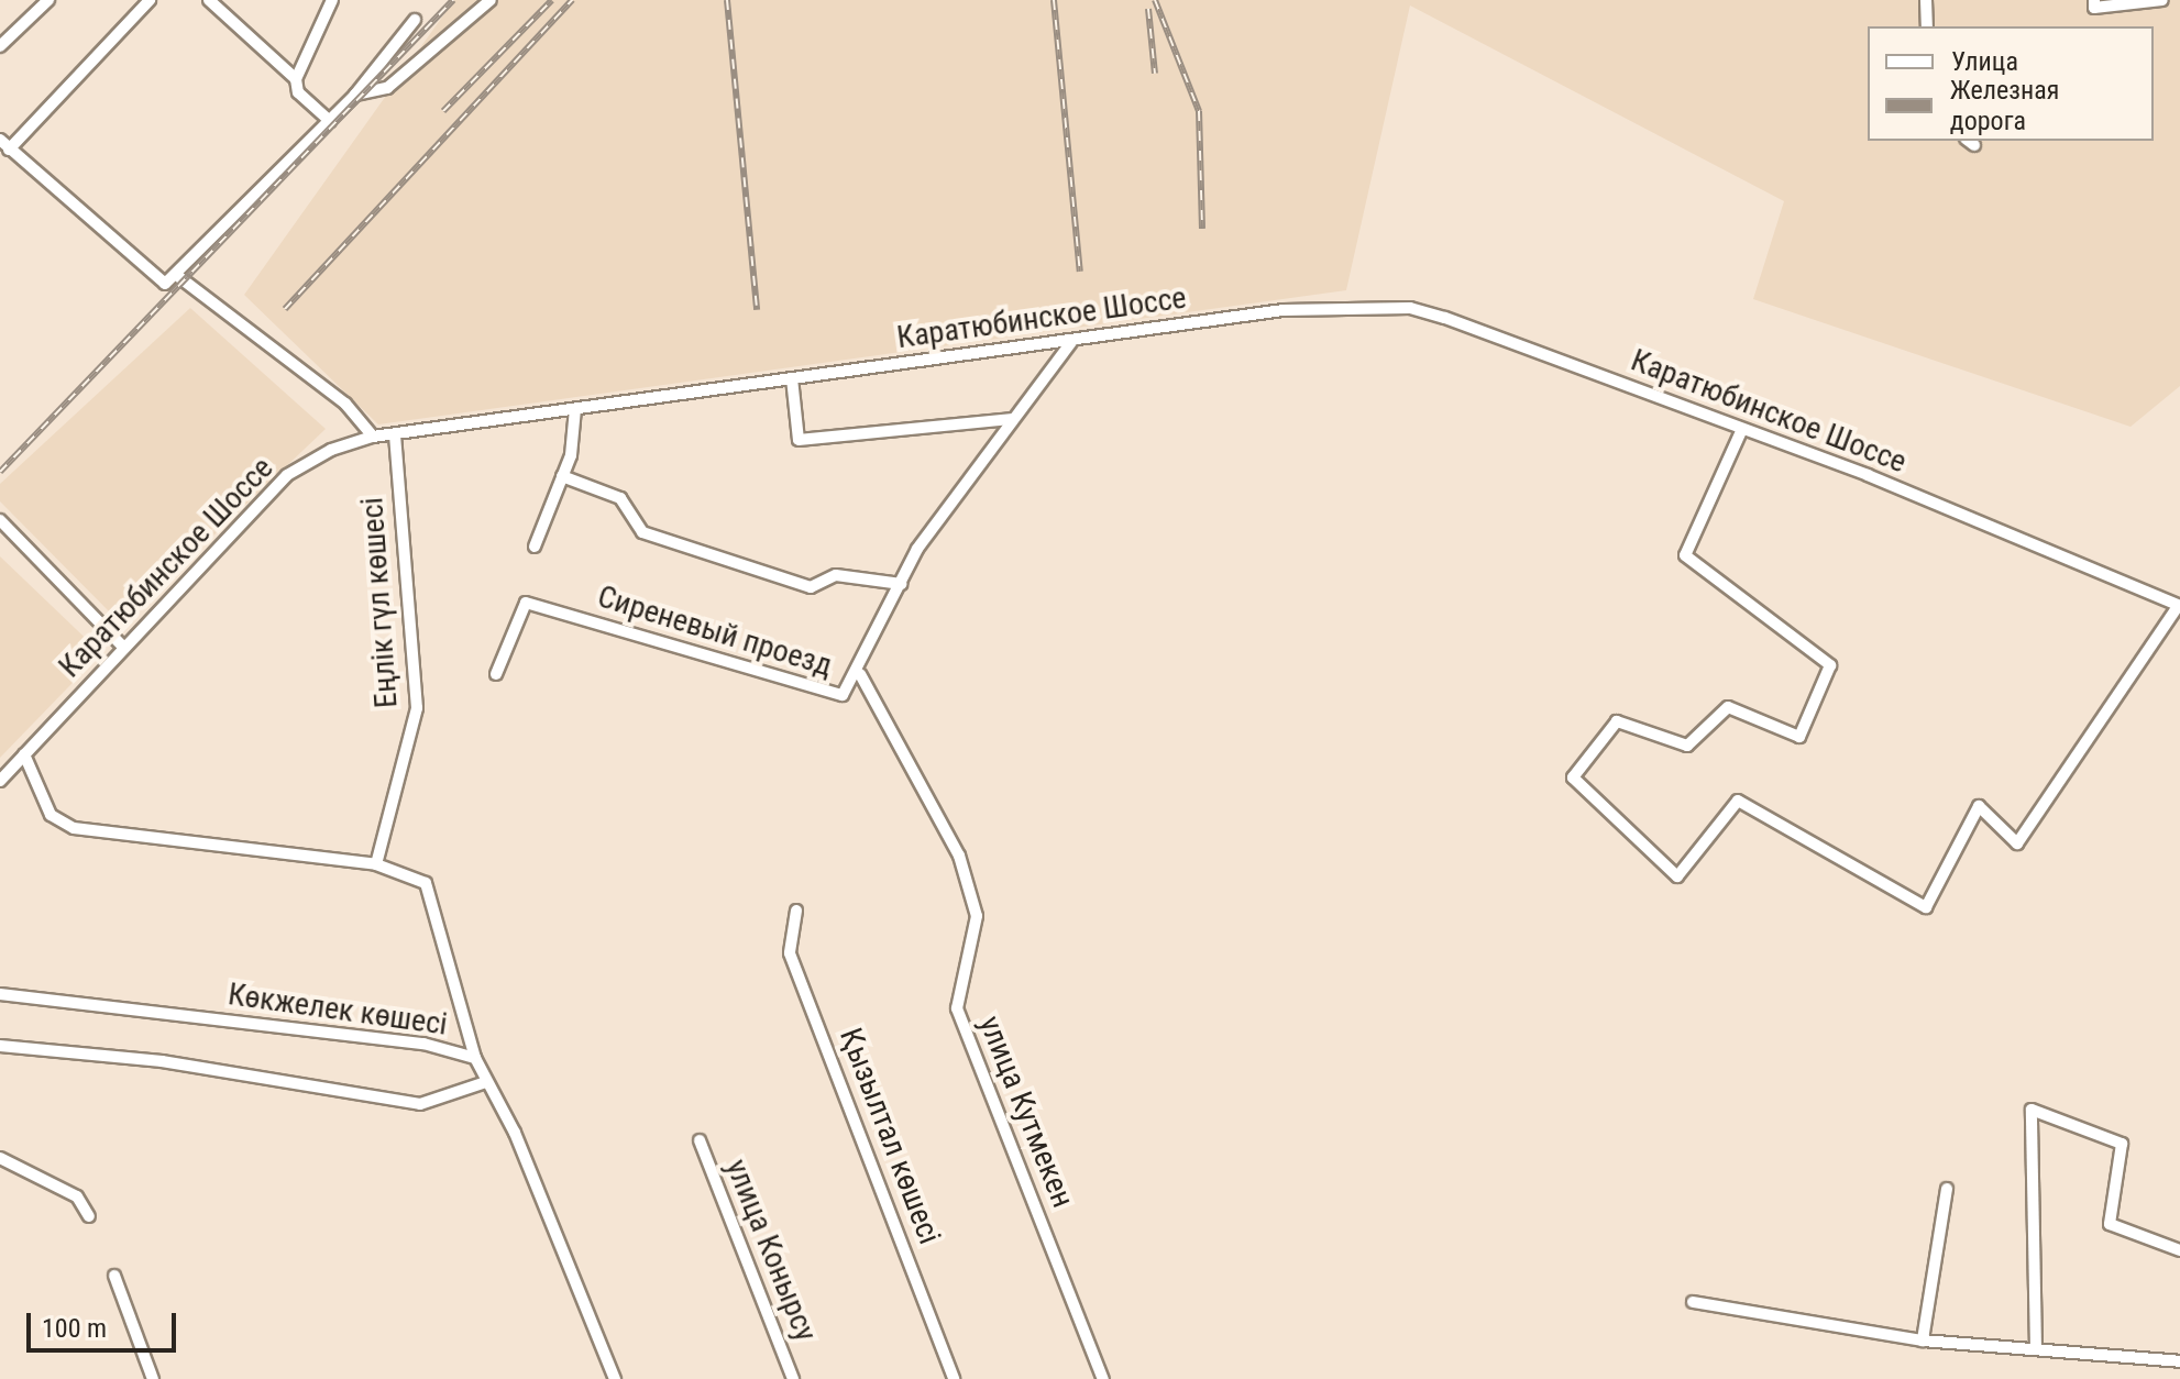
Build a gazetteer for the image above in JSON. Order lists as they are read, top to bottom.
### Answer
{
  "streets": {
    "street": [
      "Каратюбинское Шоссе",
      "Еңлік гүл көшесі",
      "Сиреневый проезд",
      "Көкжелек көшесі",
      "улица Кутмекен",
      "Қызылтал көшесі",
      "улица Конырсу"
    ]
  },
  "crossings": [
    ["Каратюбинское Шоссе", "Еңлік гүл көшесі"],
    ["Каратюбинское Шоссе", "Сиреневый проезд"],
    ["Сиреневый проезд", "улица Кутмекен"]
  ],
  "legend": ["Улица", "Железная дорога"],
  "scale_bar": "100 m"
}
